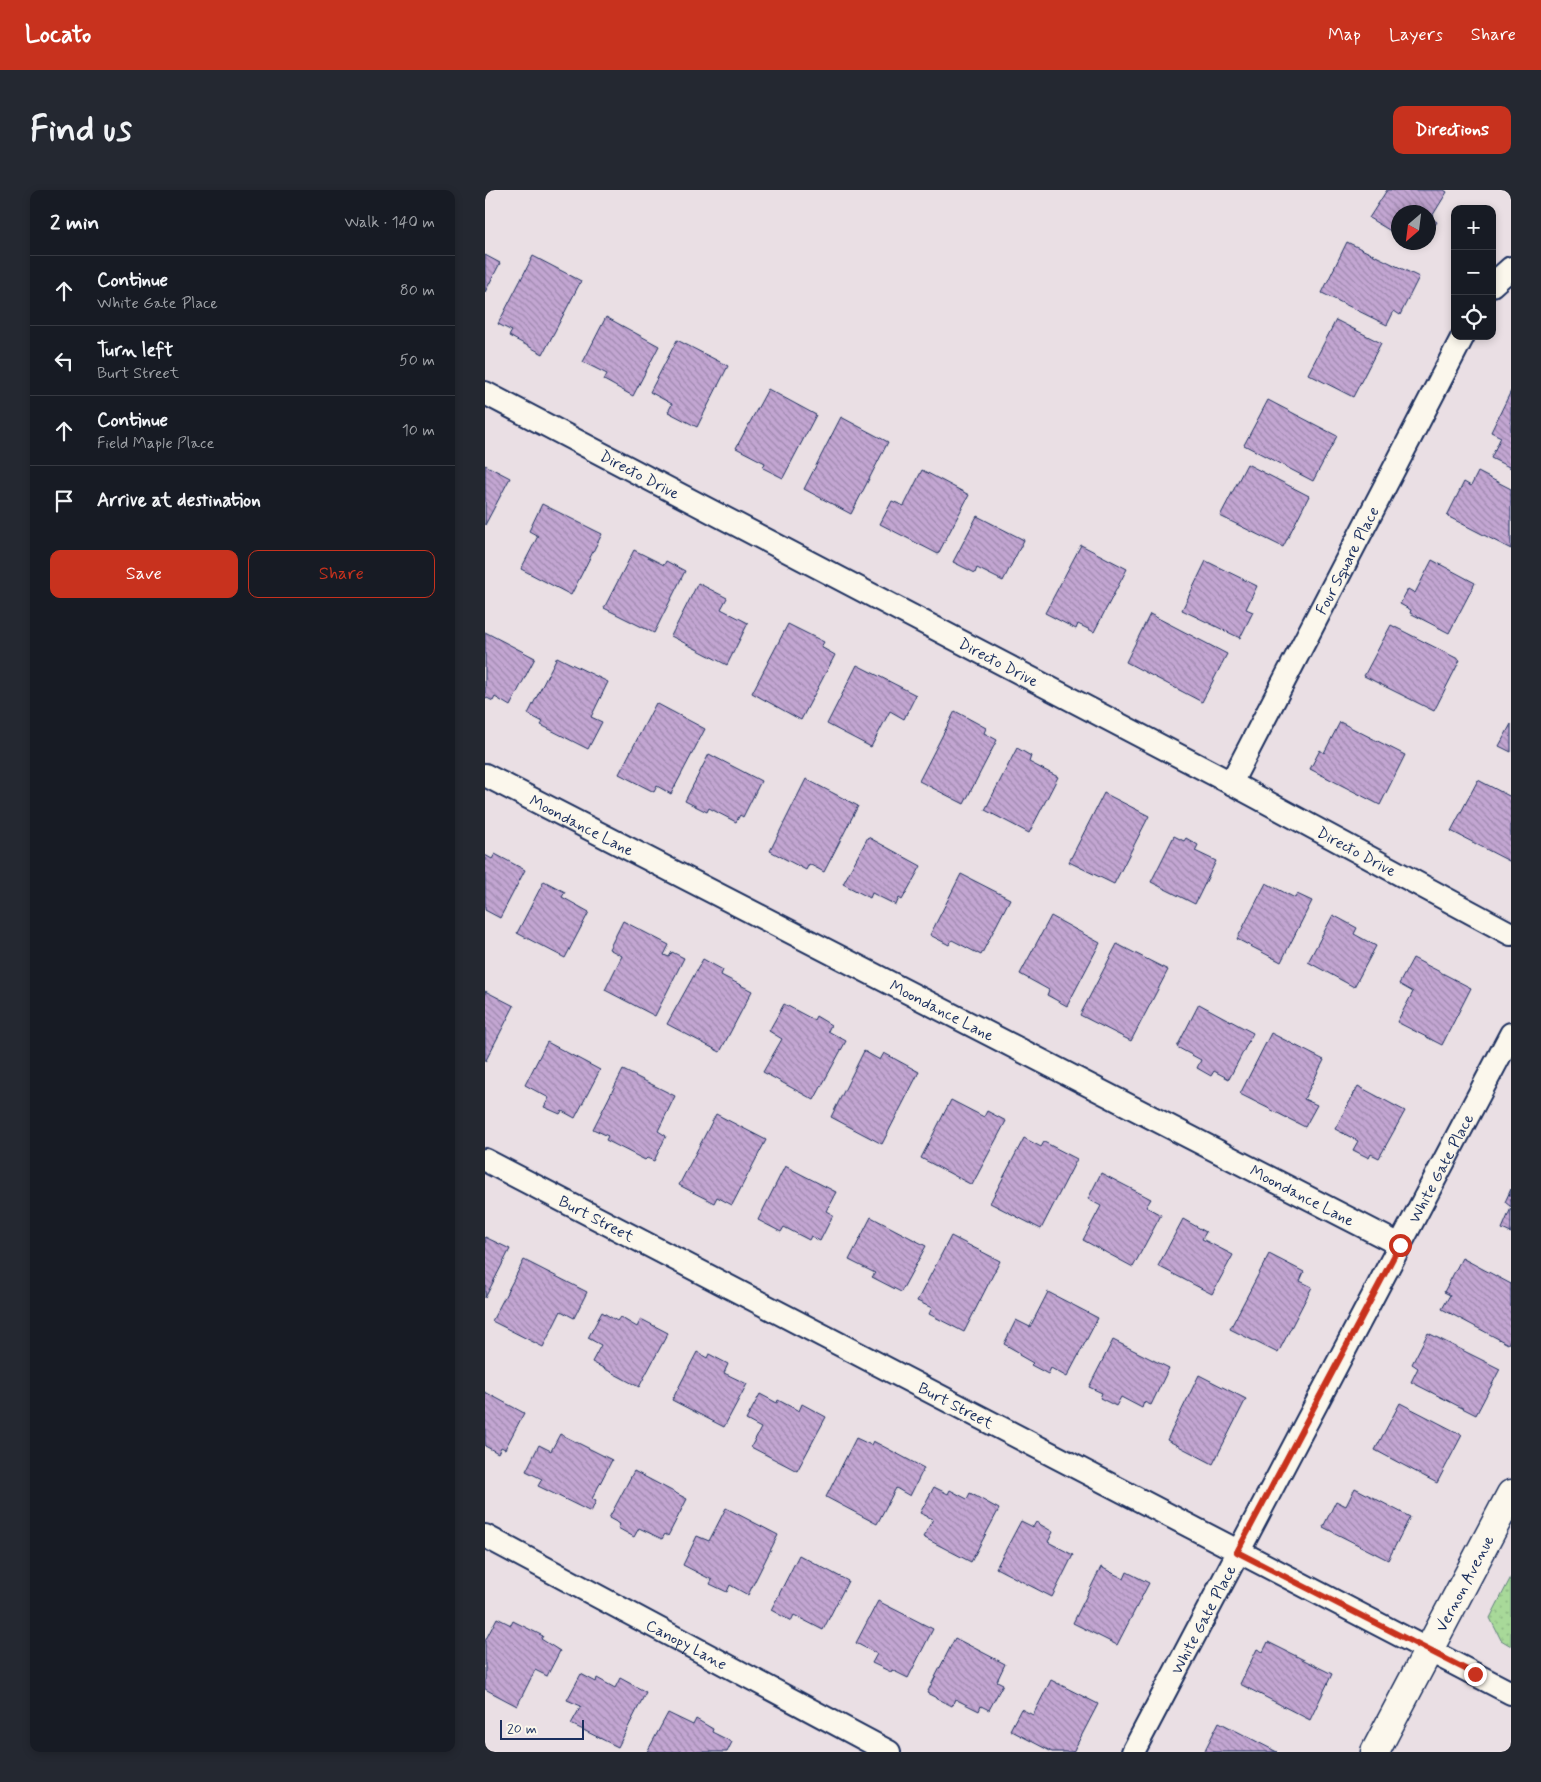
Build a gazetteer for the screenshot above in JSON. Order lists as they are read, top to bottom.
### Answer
{
  "streets": {
    "street": [
      "Directo Drive",
      "Four Square Place",
      "Moondance Lane",
      "White Gate Place",
      "Burt Street",
      "Vernon Avenue",
      "Canopy Lane"
    ]
  },
  "crossings": [
    ["Directo Drive", "Four Square Place"],
    ["Moondance Lane", "White Gate Place"],
    ["White Gate Place", "Burt Street"],
    ["Burt Street", "Vernon Avenue"]
  ],
  "scale_bar": "20 m",
  "north": "bottom left",
  "page": {
    "header": "Locato",
    "nav": ["Map", "Layers", "Share"],
    "buttons": [
      "Directions",
      ["Save", "Share"]
    ],
    "title": "Find us",
    "heading": ["2 min", "Walk · 140 m"],
    "map_buttons": ["+", "−"],
    "list": [
      ["Continue", "White Gate Place", "80 m"],
      ["Turn left", "Burt Street", "50 m"],
      ["Continue", "Field Maple Place", "10 m"],
      "Arrive at destination"
    ],
    "scale": "20 m"
  }
}
